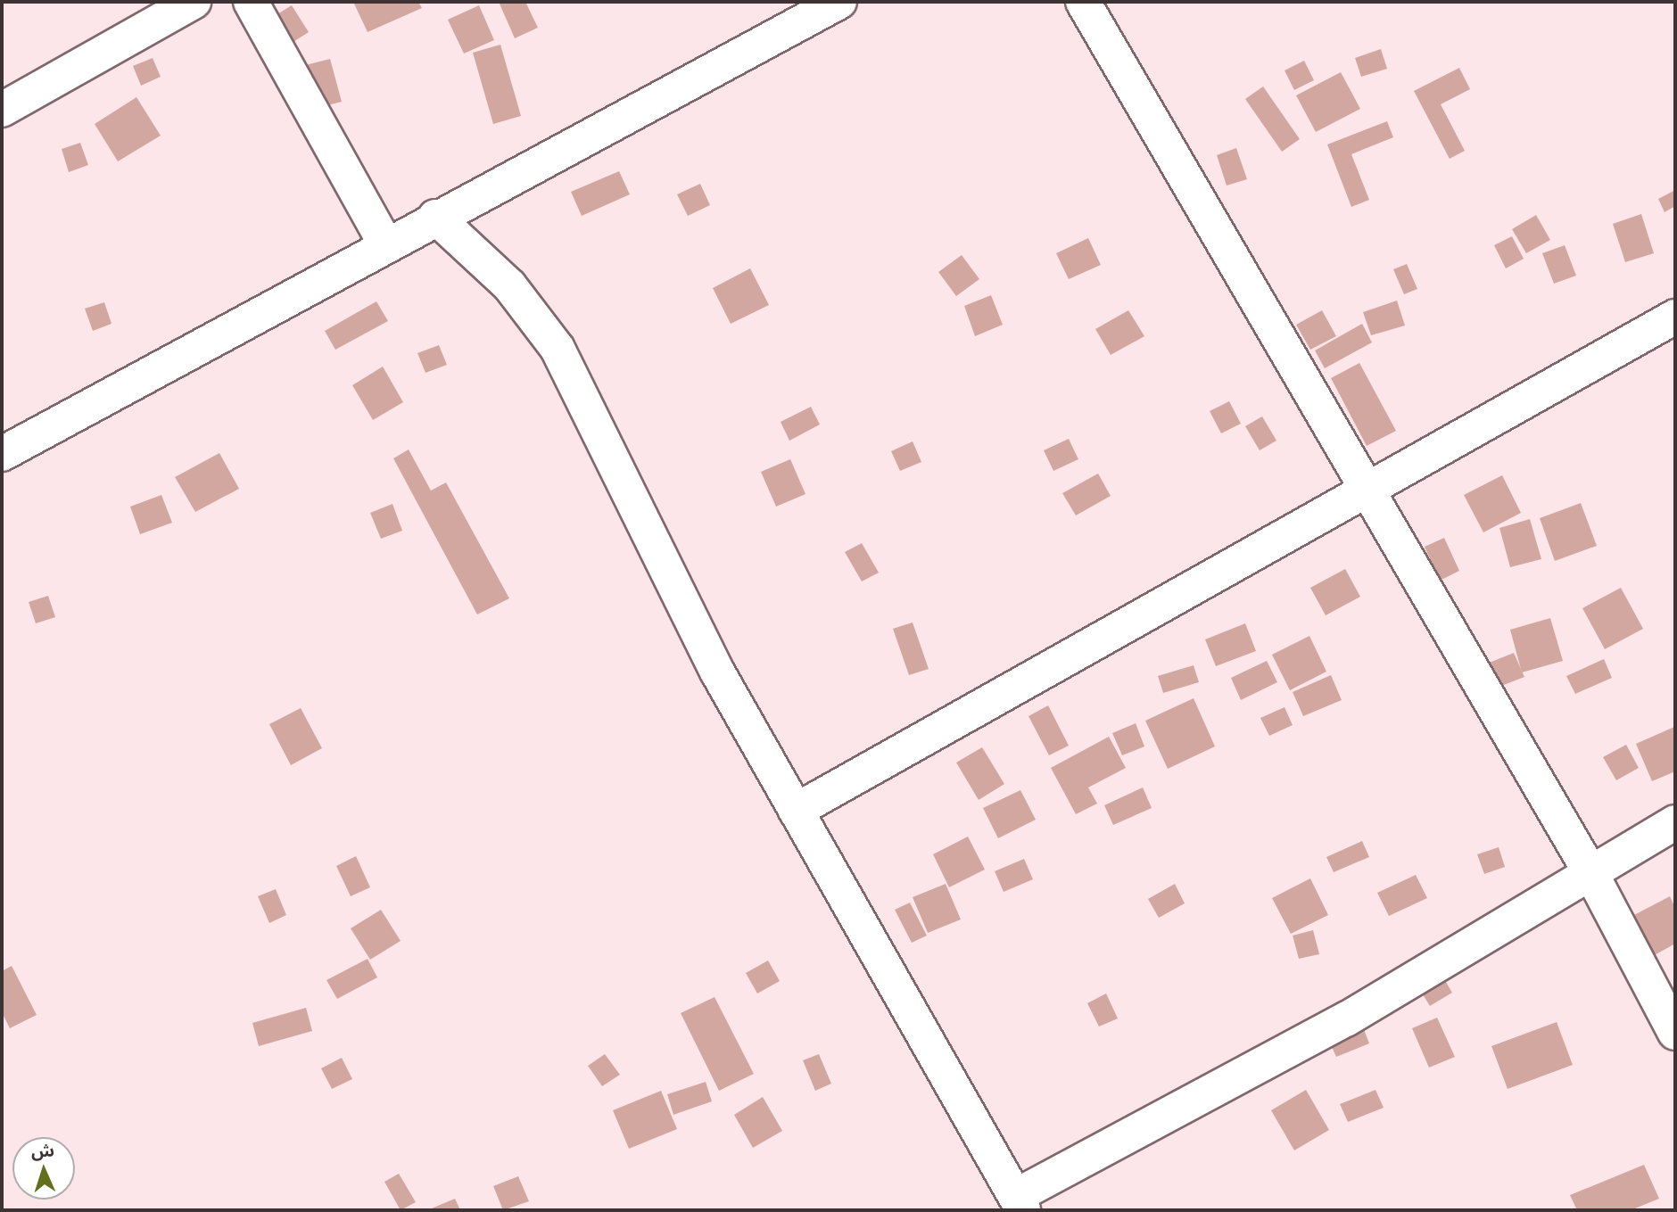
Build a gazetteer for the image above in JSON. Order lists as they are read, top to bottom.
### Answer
{
  "north": "top"
}
